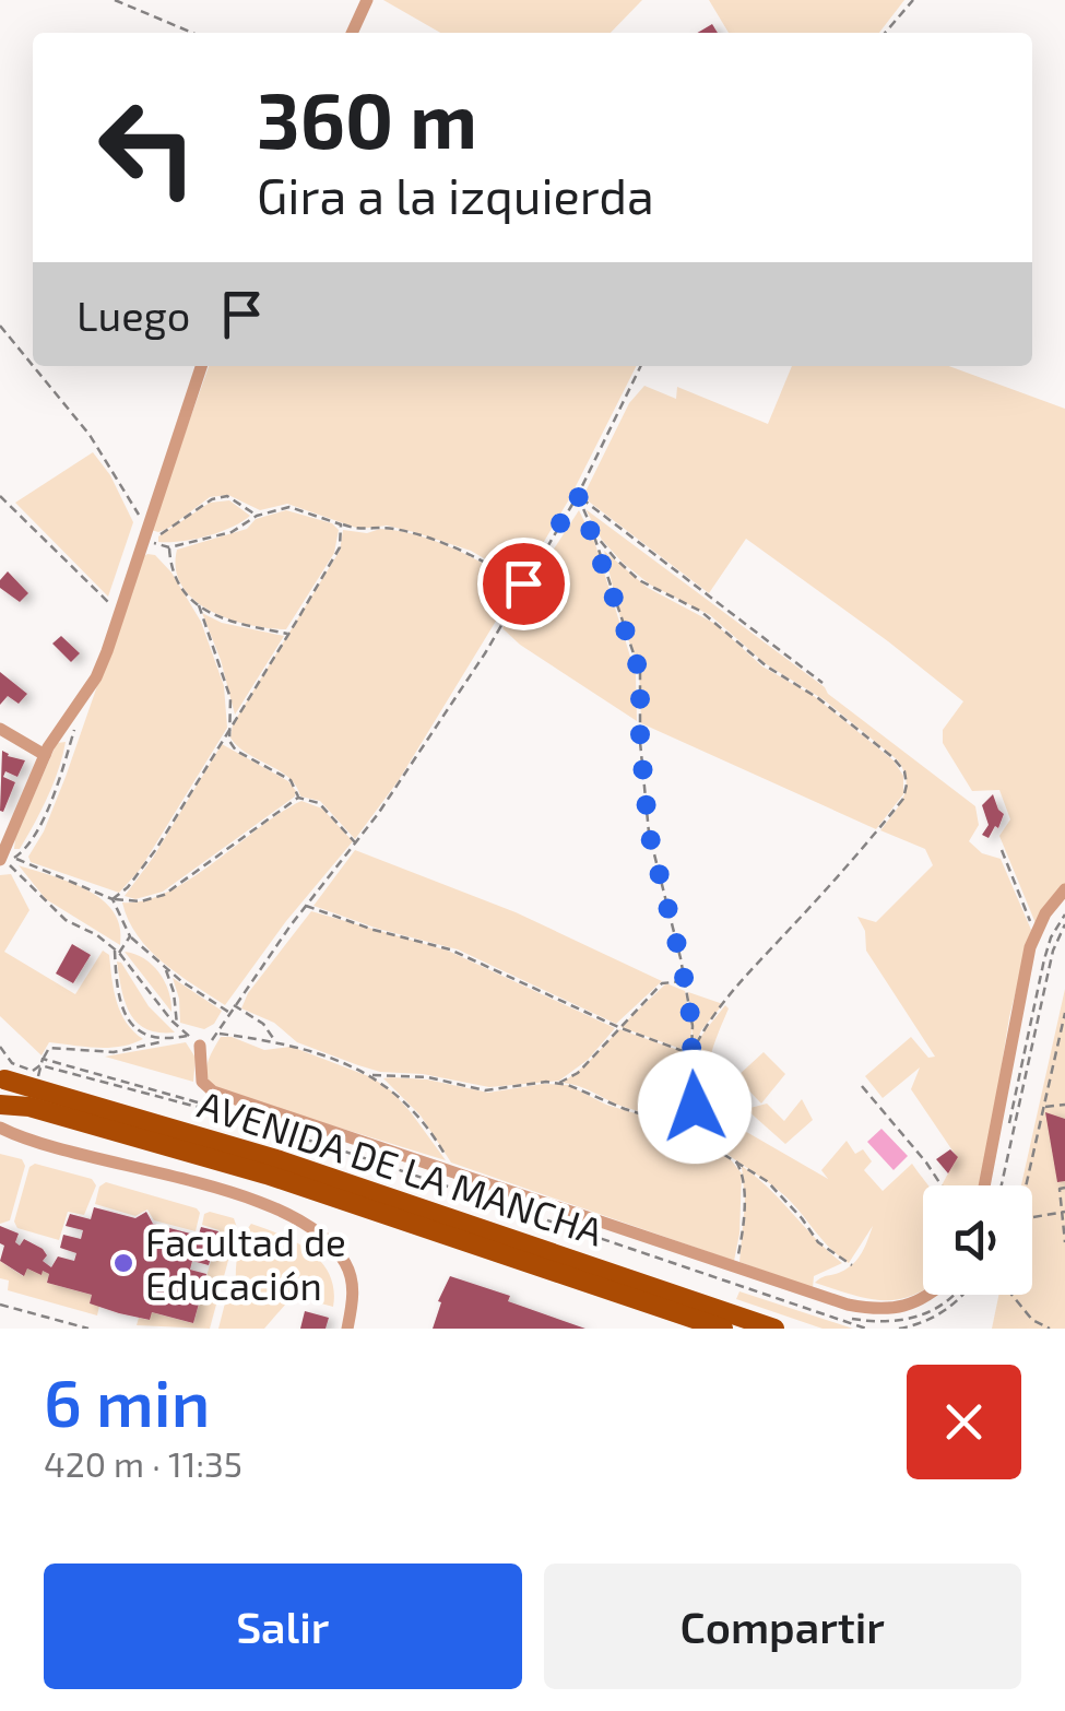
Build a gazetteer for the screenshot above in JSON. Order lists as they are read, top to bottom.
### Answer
{
  "streets": {
    "main road": ["AVENIDA DE LA MANCHA"]
  },
  "places": ["Facultad de Educación"],
  "page": {
    "turn": ["360 m", "Gira a la izquierda"],
    "then": "Luego",
    "heading": ["6 min", "420 m · 11:35"],
    "buttons": ["Salir", "Compartir"]
  }
}
